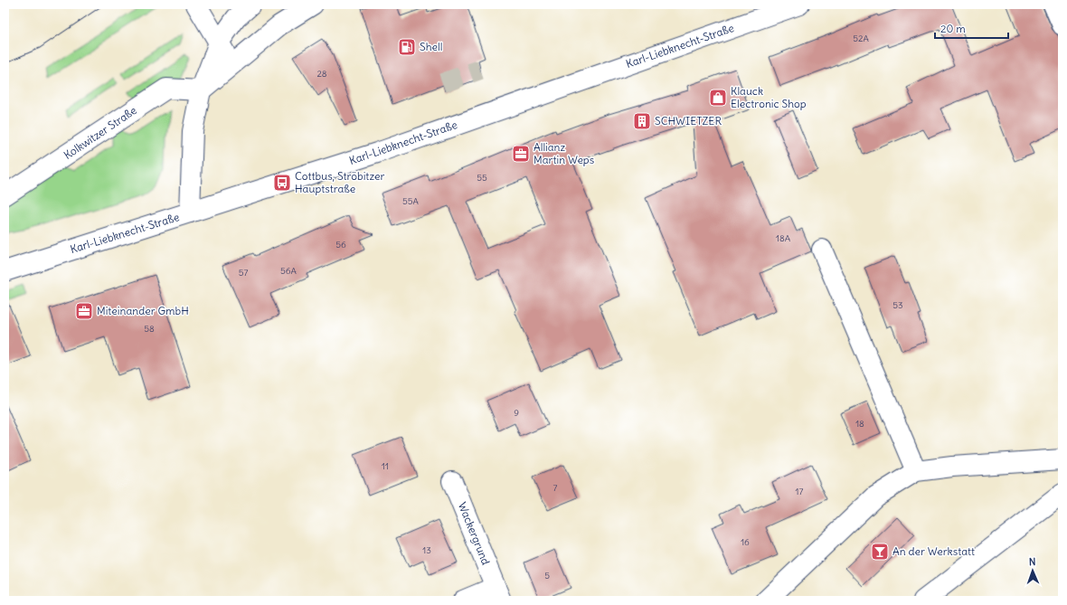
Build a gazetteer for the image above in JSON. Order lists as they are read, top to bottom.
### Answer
{
  "streets": {
    "street": ["Karl-Liebknecht-Straße", "Kolkwitzer Straße", "Wackergrund"]
  },
  "places": {
    "fuel station": ["Shell"],
    "shop": ["Klauck Electronic Shop"],
    "building": ["SCHWIETZER"],
    "office": ["Allianz Martin Weps", "Miteinander GmbH"],
    "bus stop": ["Cottbus, Ströbitzer Hauptstraße"],
    "bar": ["An der Werkstatt"]
  },
  "house_numbers": [
    "52A",
    "28",
    "55",
    "55A",
    "18A",
    "56",
    "56A",
    "57",
    "53",
    "58",
    "9",
    "18",
    "11",
    "7",
    "17",
    "16",
    "13",
    "5"
  ],
  "scale_bar": "20 m",
  "north": "top"
}
